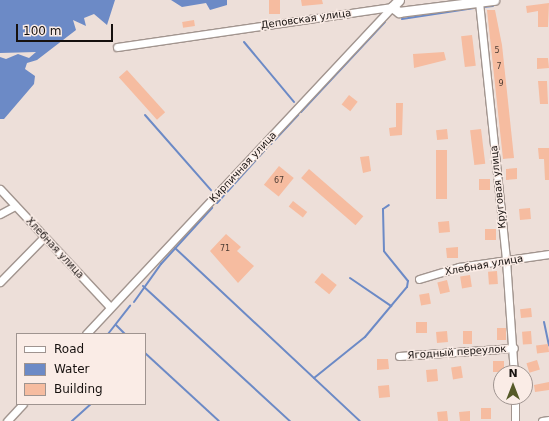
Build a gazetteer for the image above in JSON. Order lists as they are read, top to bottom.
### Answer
{
  "streets": {
    "street": [
      "Деповская улица",
      "Кирпичная улица",
      "Круговая улица",
      "Хлебная улица",
      "Ягодный переулок"
    ]
  },
  "crossings": [
    ["Деповская улица", "Кирпичная улица"],
    ["Деповская улица", "Круговая улица"],
    ["Кирпичная улица", "Хлебная улица"],
    ["Круговая улица", "Хлебная улица"],
    ["Круговая улица", "Ягодный переулок"]
  ],
  "house_numbers": [
    "5",
    "7",
    "9",
    "67",
    "71"
  ],
  "legend": ["Road", "Water", "Building"],
  "scale_bar": "100 m",
  "north": "top"
}
